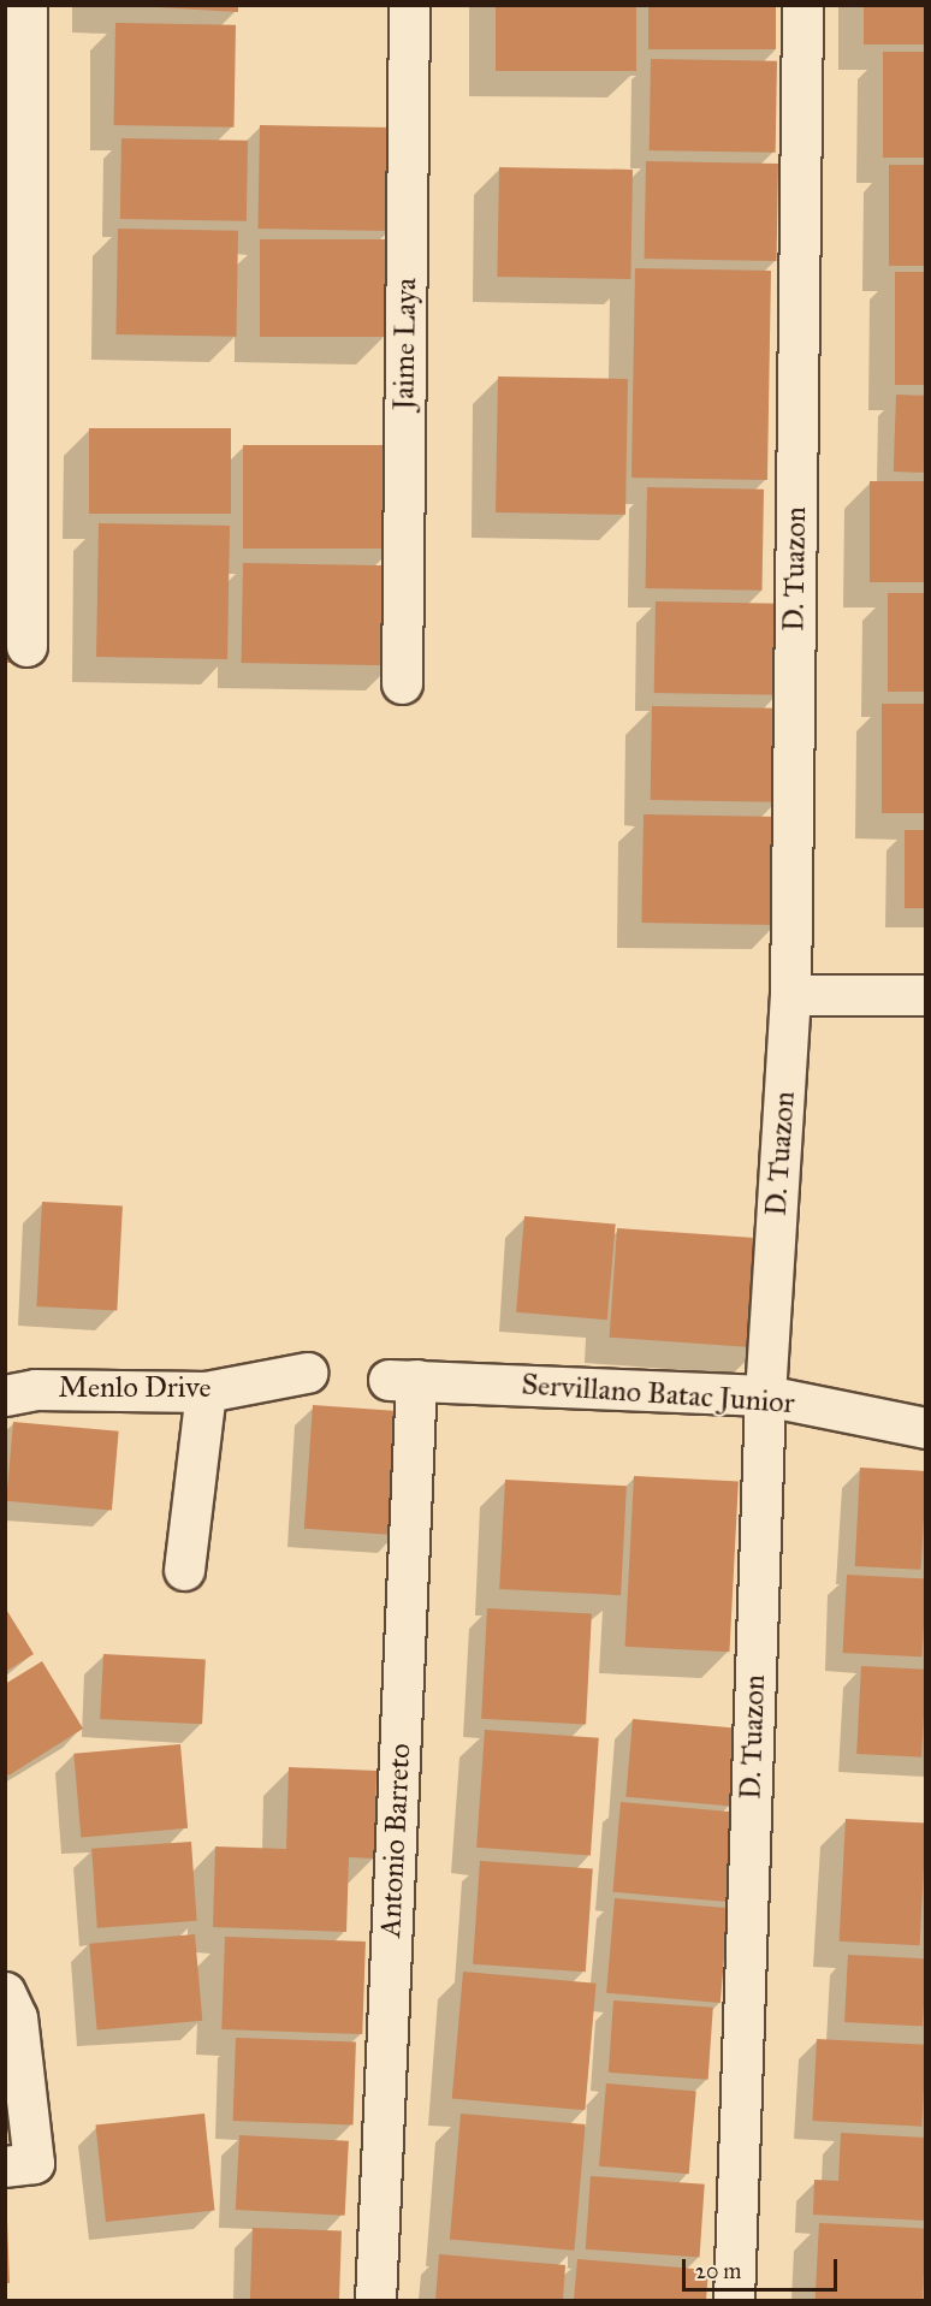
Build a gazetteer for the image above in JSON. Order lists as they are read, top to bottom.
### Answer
{
  "streets": {
    "street": [
      "Jaime Laya",
      "D. Tuazon",
      "Menlo Drive",
      "Servillano Batac Junior",
      "Antonio Barreto"
    ]
  },
  "crossings": [
    ["D. Tuazon", "Servillano Batac Junior"],
    ["Servillano Batac Junior", "Antonio Barreto"]
  ],
  "scale_bar": "20 m"
}
